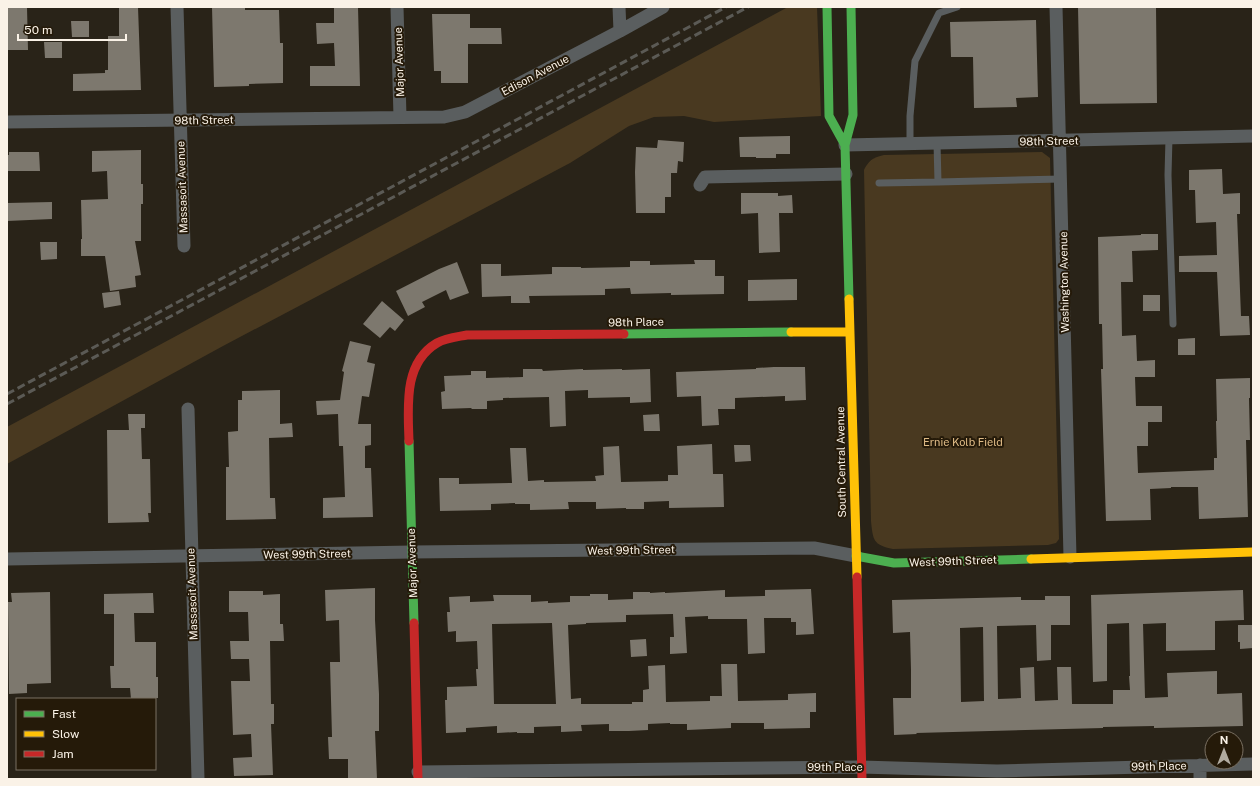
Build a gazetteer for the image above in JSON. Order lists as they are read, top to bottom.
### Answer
{
  "streets": {
    "street": [
      "Major Avenue",
      "Edison Avenue",
      "98th Street",
      "Massasoit Avenue",
      "Washington Avenue",
      "98th Place",
      "South Central Avenue",
      "West 99th Street",
      "99th Place"
    ]
  },
  "crossings": [
    ["Major Avenue", "Edison Avenue"],
    ["Major Avenue", "98th Street"],
    ["Major Avenue", "98th Place"],
    ["Major Avenue", "West 99th Street"],
    ["Major Avenue", "99th Place"],
    ["Edison Avenue", "98th Street"],
    ["98th Street", "Massasoit Avenue"],
    ["98th Street", "Washington Avenue"],
    ["98th Street", "South Central Avenue"],
    ["Massasoit Avenue", "West 99th Street"],
    ["Washington Avenue", "West 99th Street"],
    ["98th Place", "South Central Avenue"],
    ["South Central Avenue", "West 99th Street"],
    ["South Central Avenue", "99th Place"]
  ],
  "parks": ["Ernie Kolb Field"],
  "legend": ["Fast", "Slow", "Jam"],
  "scale_bar": "50 m",
  "north": "top"
}
